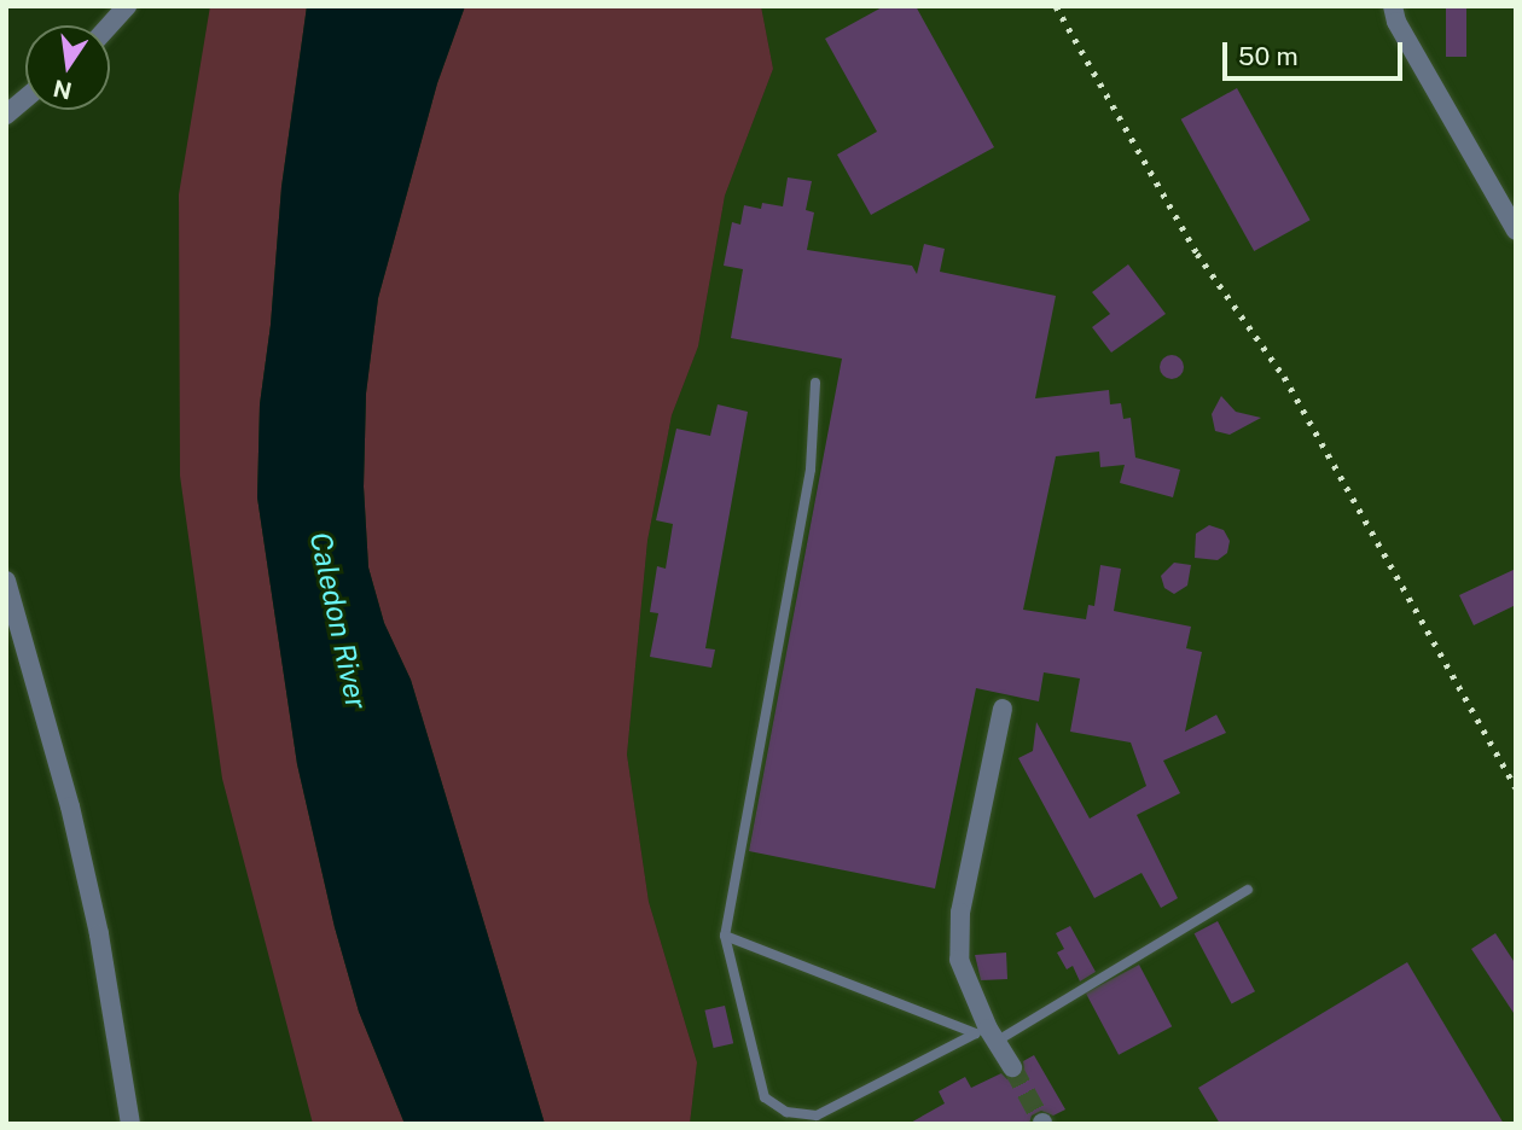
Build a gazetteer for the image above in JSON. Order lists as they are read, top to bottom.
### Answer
{
  "water": ["Caledon River"],
  "scale_bar": "50 m",
  "north": "bottom"
}
